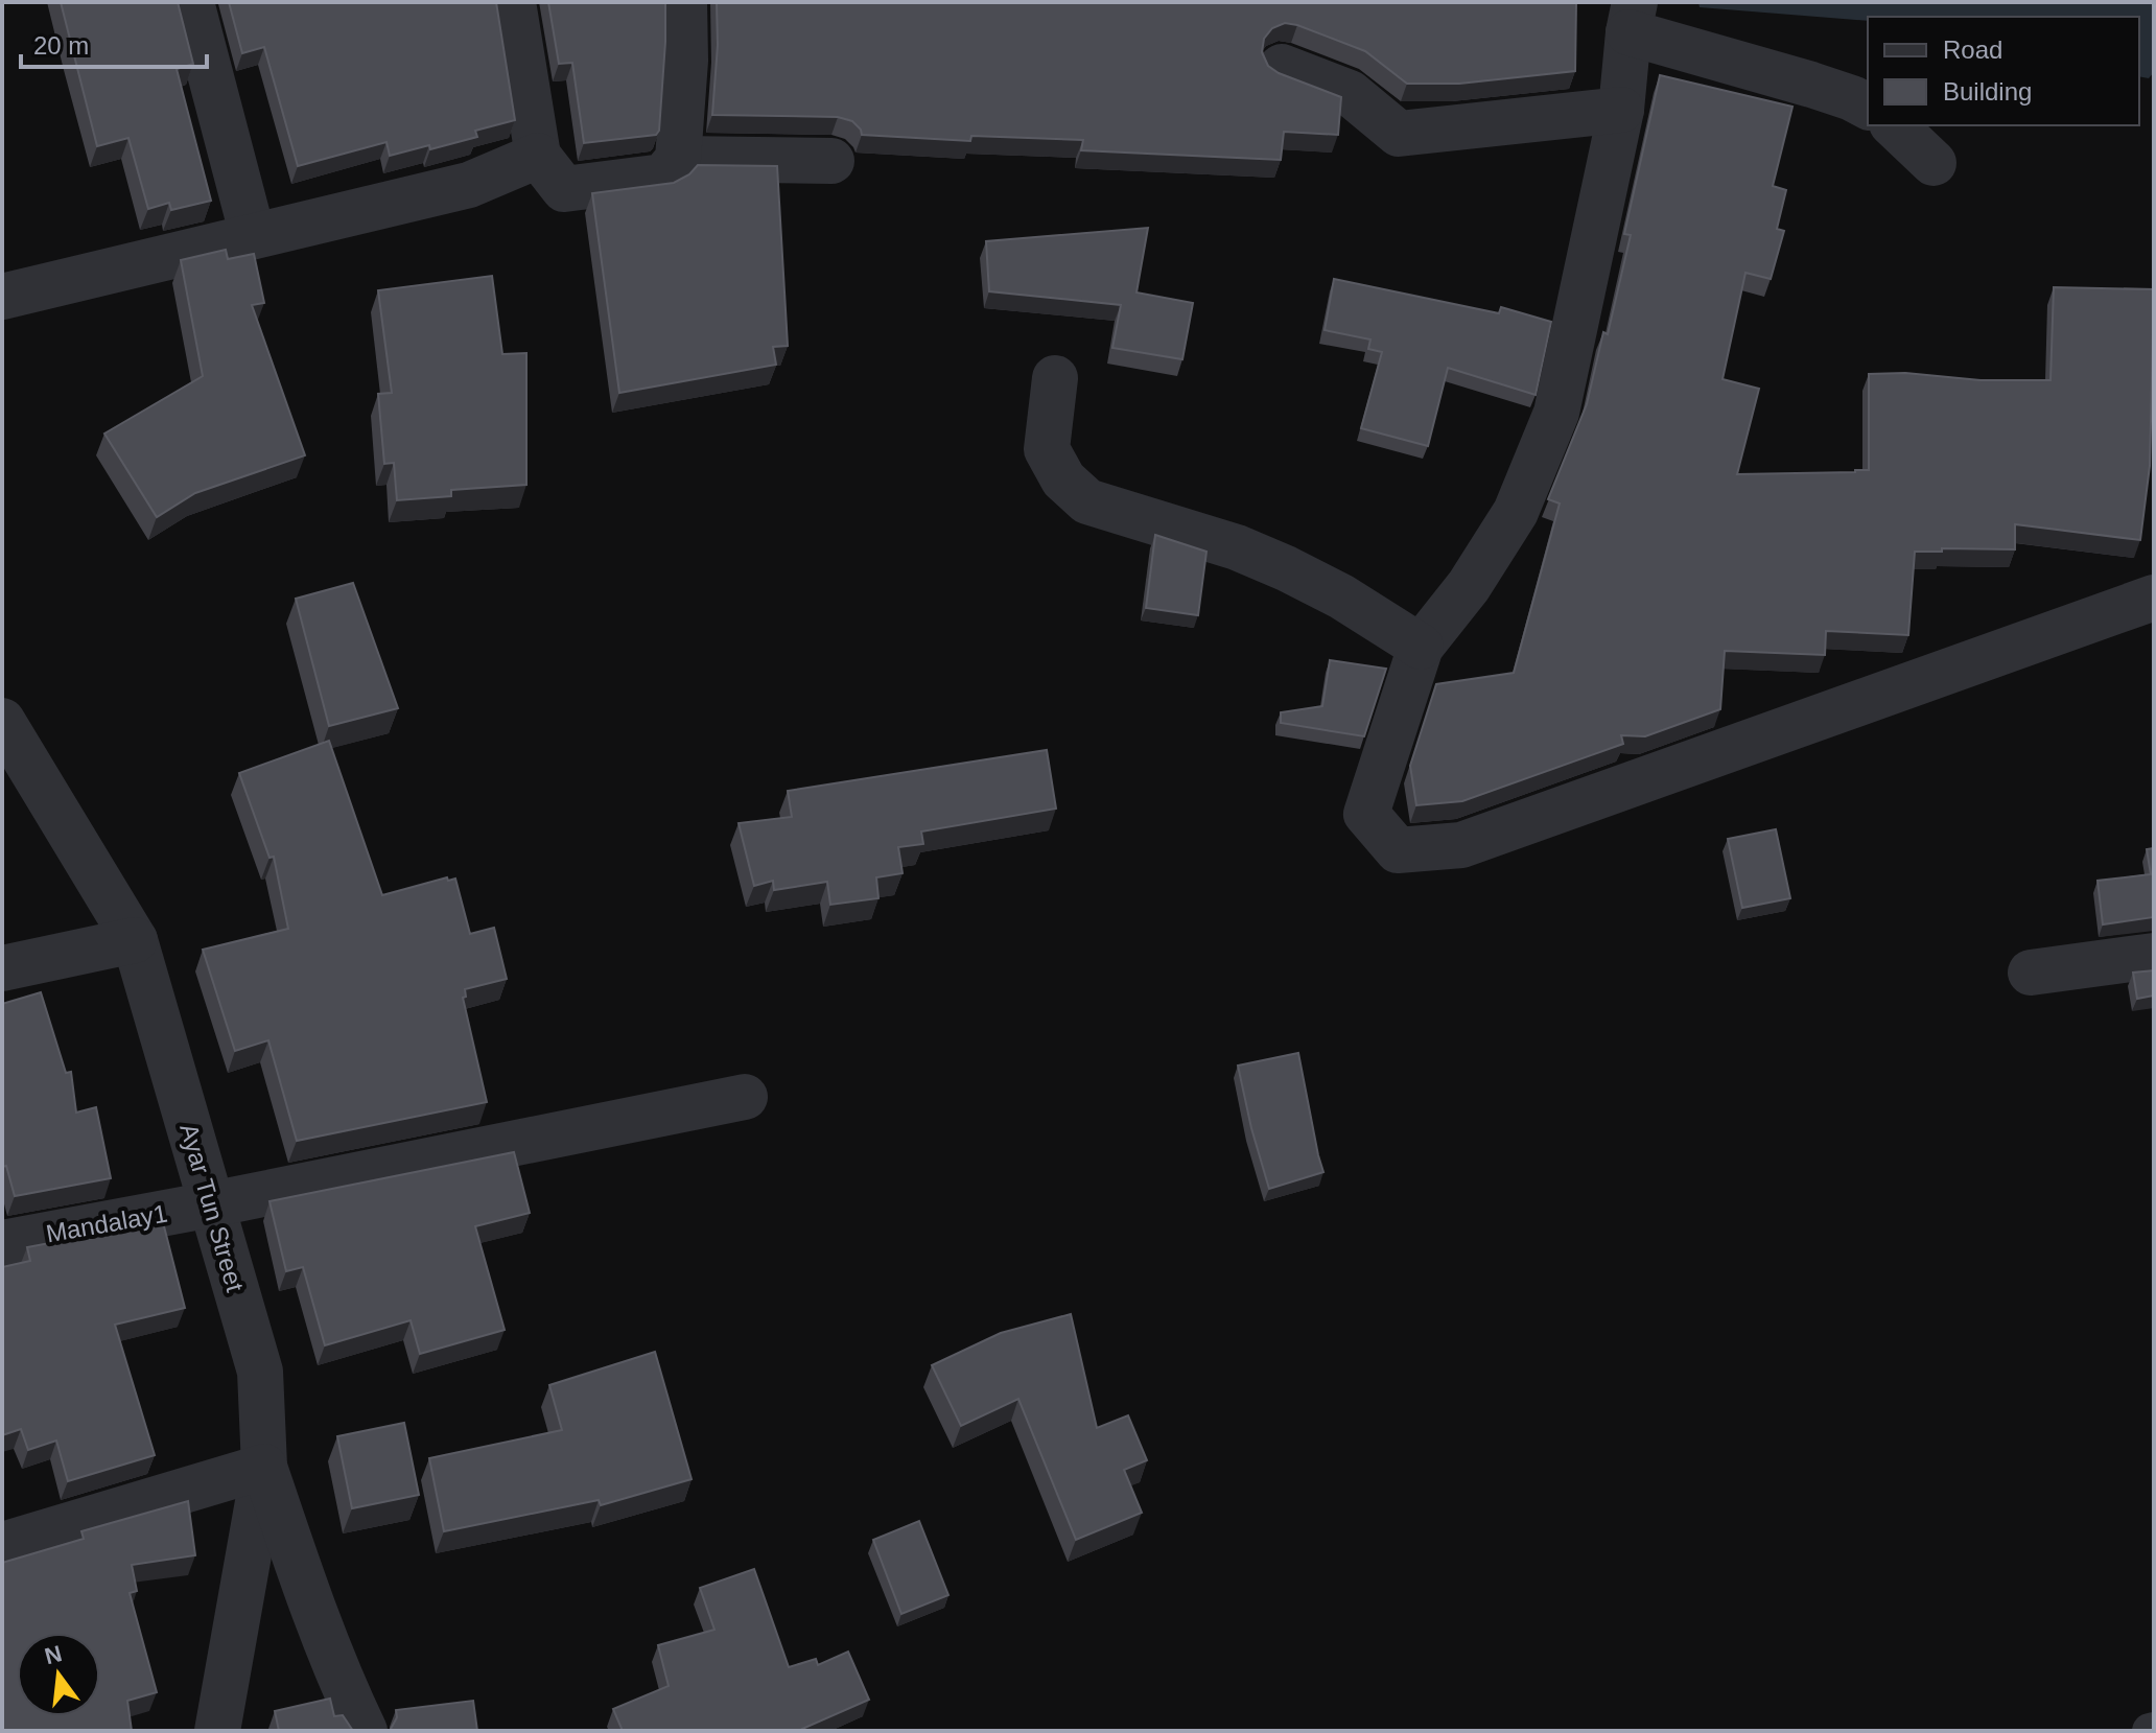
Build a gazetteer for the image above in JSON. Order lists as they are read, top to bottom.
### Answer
{
  "streets": {
    "street": ["Ayar Tun Street", "Mandalay1"]
  },
  "crossings": [
    ["Ayar Tun Street", "Mandalay1"]
  ],
  "legend": ["Road", "Building"],
  "scale_bar": "20 m",
  "north": "top"
}
